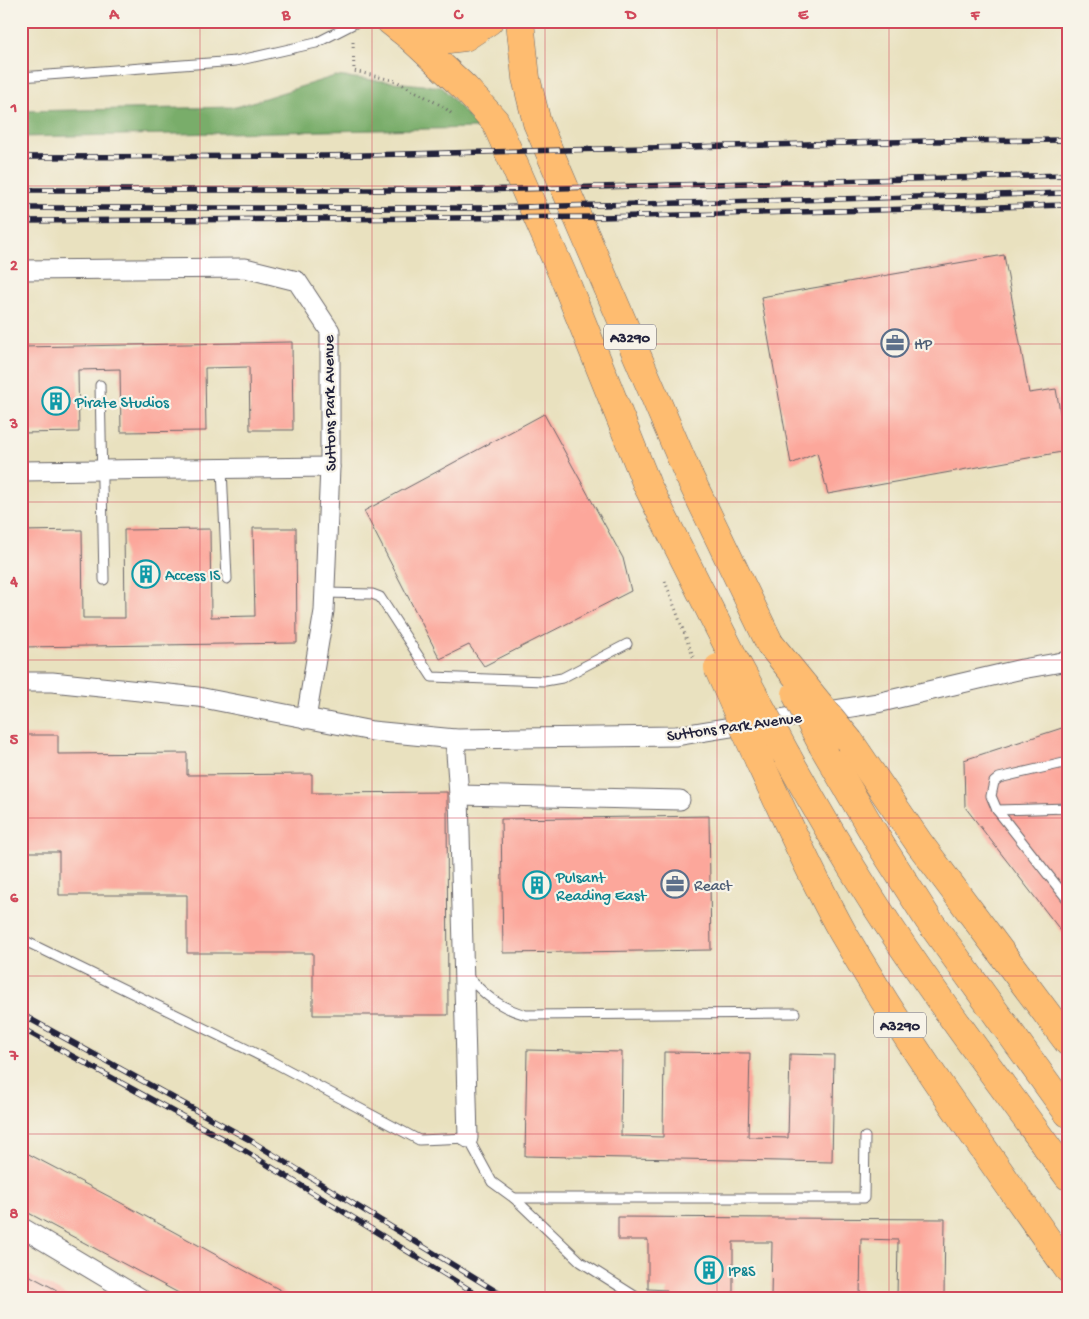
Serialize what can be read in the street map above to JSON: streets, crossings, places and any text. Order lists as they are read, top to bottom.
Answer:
{
  "streets": {
    "main road": ["A3290"],
    "street": ["Suttons Park Avenue"]
  },
  "places": {
    "office": ["HP", "React"],
    "building": [
      "Pirate Studios",
      "Access IS",
      "Pulsant Reading East",
      "IP&S"
    ]
  },
  "grid": {
    "columns": [
      "A",
      "B",
      "C",
      "D",
      "E",
      "F"
    ],
    "rows": [
      "1",
      "2",
      "3",
      "4",
      "5",
      "6",
      "7",
      "8"
    ]
  }
}
